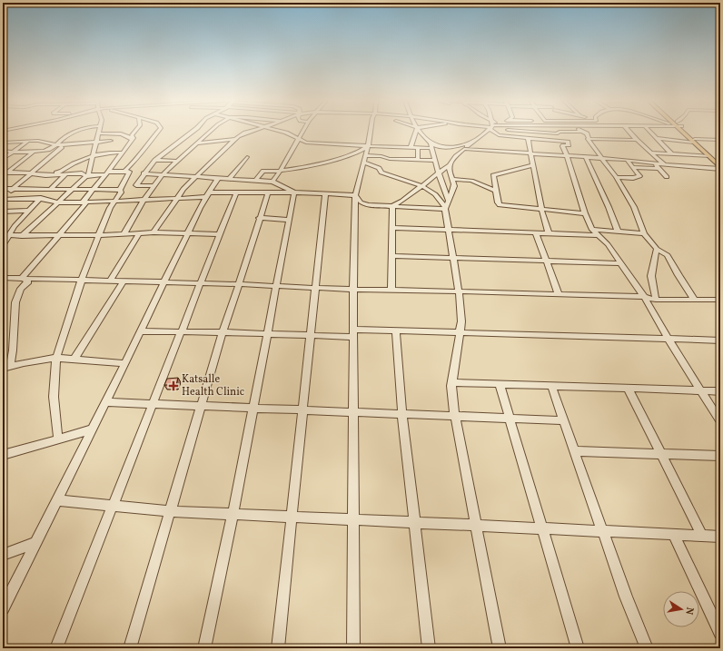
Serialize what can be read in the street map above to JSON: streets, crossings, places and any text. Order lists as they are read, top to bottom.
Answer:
{
  "places": {
    "health": ["Katsalle Health Clinic"]
  },
  "north": "right"
}
